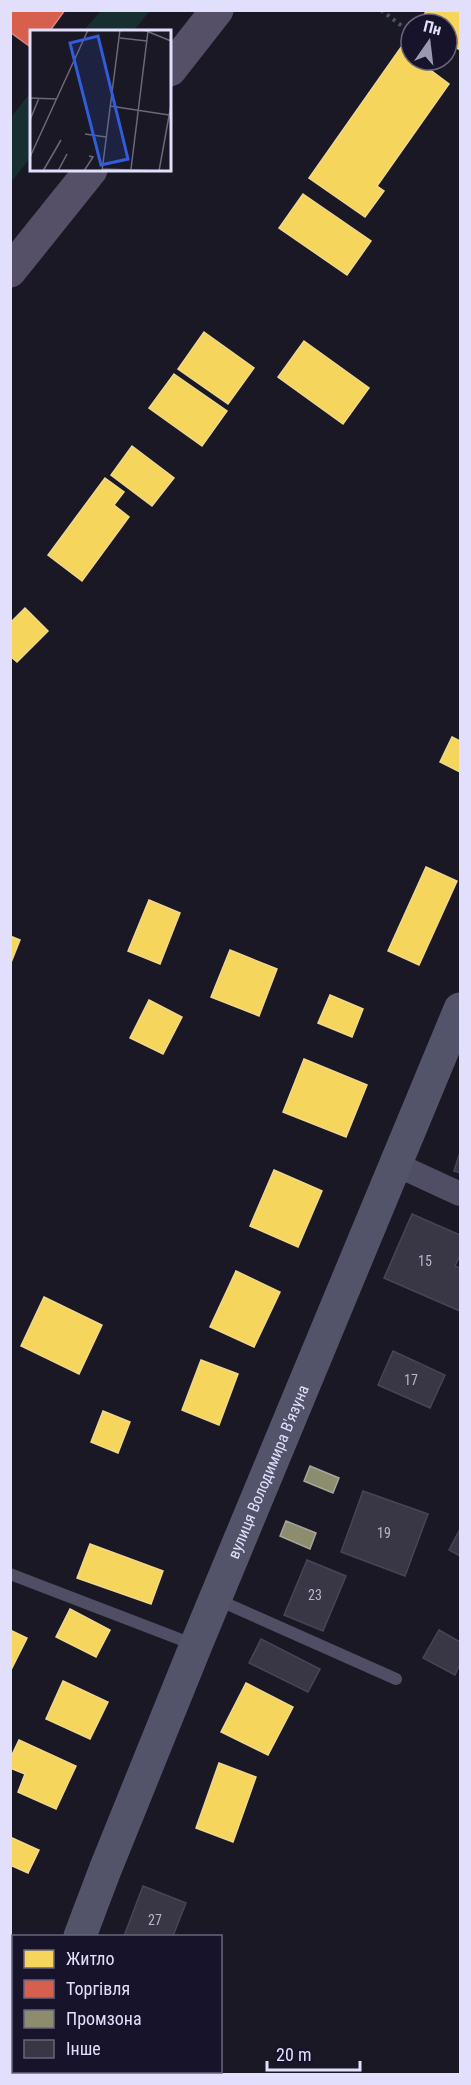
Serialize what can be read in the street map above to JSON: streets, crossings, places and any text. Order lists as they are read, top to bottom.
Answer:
{
  "streets": {
    "main road": ["вулиця Володимира В'язуна"]
  },
  "house_numbers": [
    "15",
    "17",
    "19",
    "23",
    "27"
  ],
  "legend": [
    "Житло",
    "Торгівля",
    "Промзона",
    "Інше"
  ],
  "scale_bar": "20 m",
  "north": "top"
}
